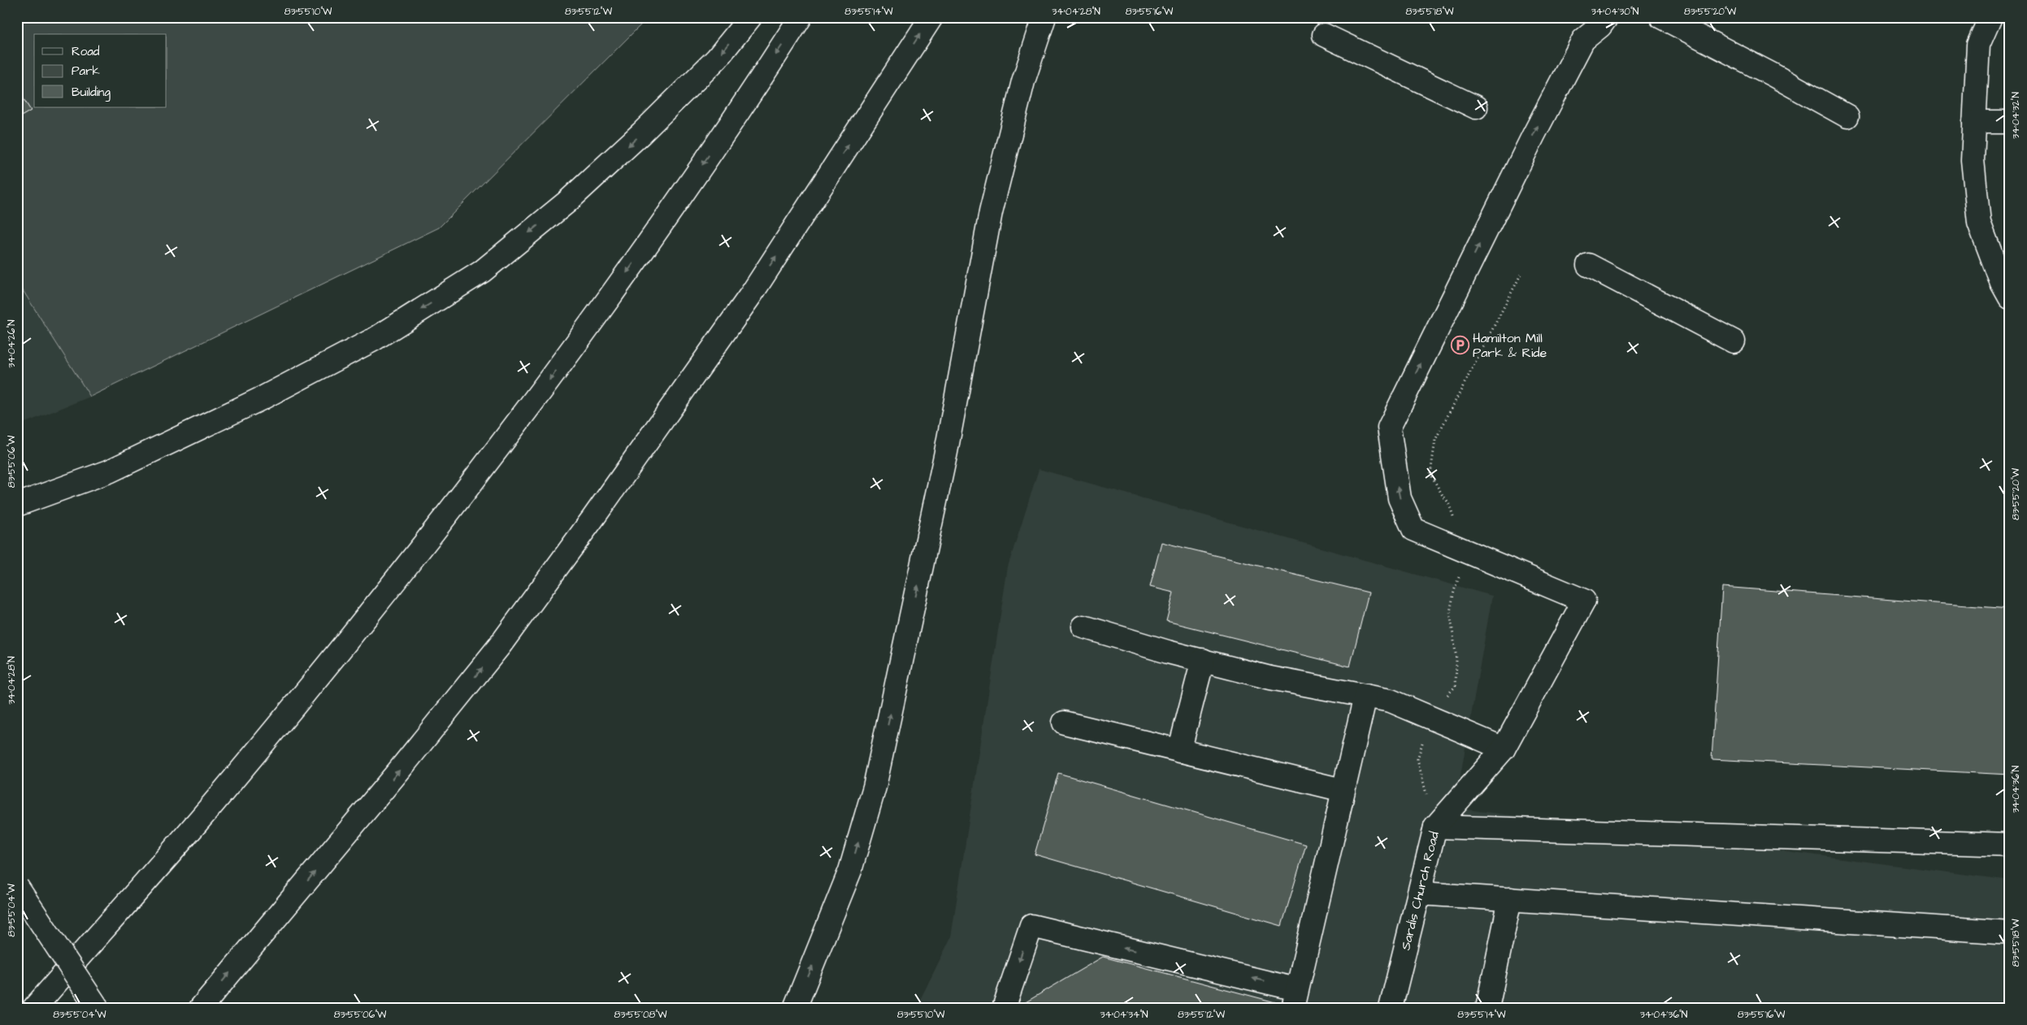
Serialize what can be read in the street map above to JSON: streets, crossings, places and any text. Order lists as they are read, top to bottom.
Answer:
{
  "streets": {
    "main road": ["Sardis Church Road"]
  },
  "places": {
    "parking": ["Hamilton Mill Park & Ride"]
  },
  "legend": ["Road", "Park", "Building"],
  "coordinates": [
    "83°55'10\"W",
    "83°55'12\"W",
    "83°55'14\"W",
    "34°04'28\"N",
    "83°55'16\"W",
    "83°55'18\"W",
    "34°04'30\"N",
    "83°55'20\"W",
    "34°04'32\"N",
    "34°04'26\"N",
    "83°55'06\"W",
    "34°04'36\"N",
    "83°55'04\"W",
    "83°55'08\"W",
    "34°04'34\"N"
  ]
}
